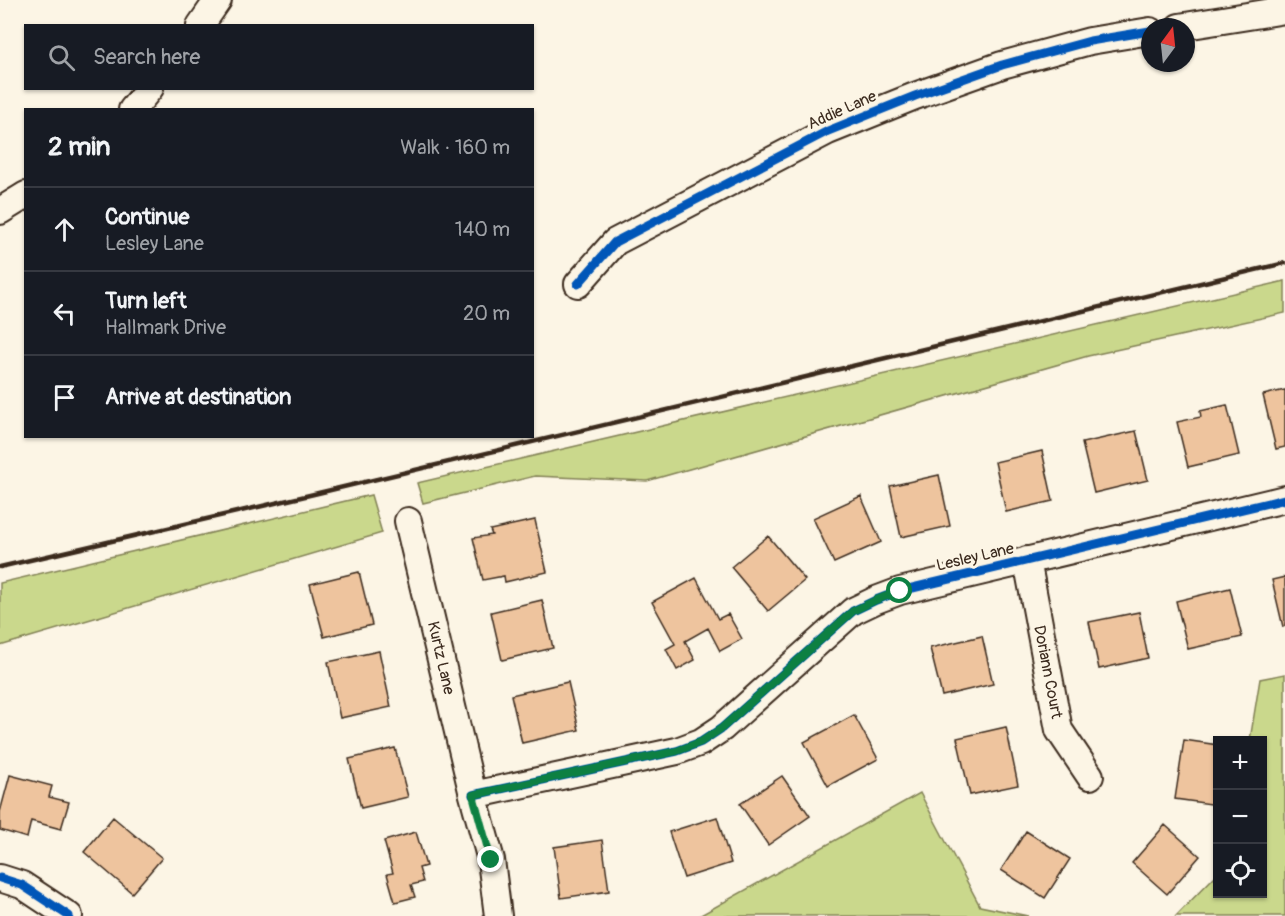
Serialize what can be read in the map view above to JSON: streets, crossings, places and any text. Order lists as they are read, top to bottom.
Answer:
{
  "streets": {
    "street": [
      "Addie Lane",
      "Lesley Lane",
      "Kurtz Lane",
      "Doriann Court"
    ]
  },
  "crossings": [
    ["Lesley Lane", "Kurtz Lane"],
    ["Lesley Lane", "Doriann Court"]
  ],
  "north": "top",
  "page": {
    "search": "Search here",
    "heading": ["2 min", "Walk · 160 m"],
    "list": [
      ["Continue", "Lesley Lane", "140 m"],
      ["Turn left", "Hallmark Drive", "20 m"],
      "Arrive at destination"
    ],
    "map_buttons": ["+", "−"]
  }
}
